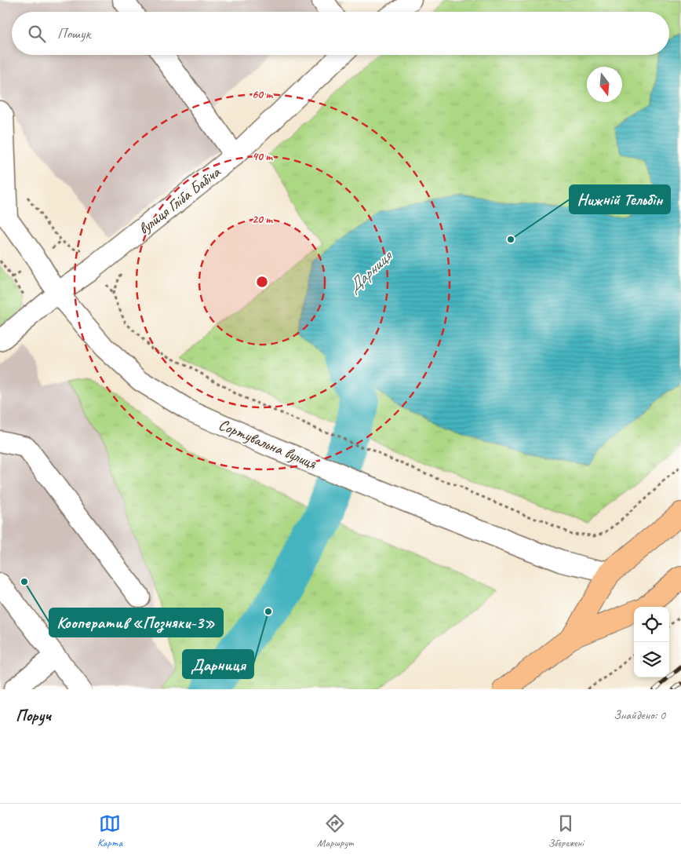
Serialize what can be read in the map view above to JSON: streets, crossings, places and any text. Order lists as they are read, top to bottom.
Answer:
{
  "streets": {
    "street": ["вулиця Гліба Бабіча", "Сортувальна вулиця"]
  },
  "crossings": [
    ["вулиця Гліба Бабіча", "Сортувальна вулиця"]
  ],
  "water": ["Дарниця"],
  "places": ["Нижній Тельбін", "Кооператив «Позняки-3»", "Дарниця"],
  "north": "bottom",
  "page": {
    "search": "Пошук",
    "heading": ["Поруч", "Знайдено: 0"],
    "nav": ["Карта", "Маршрут", "Збережені"]
  },
  "rings": ["60 m", "40 m", "20 m"]
}
